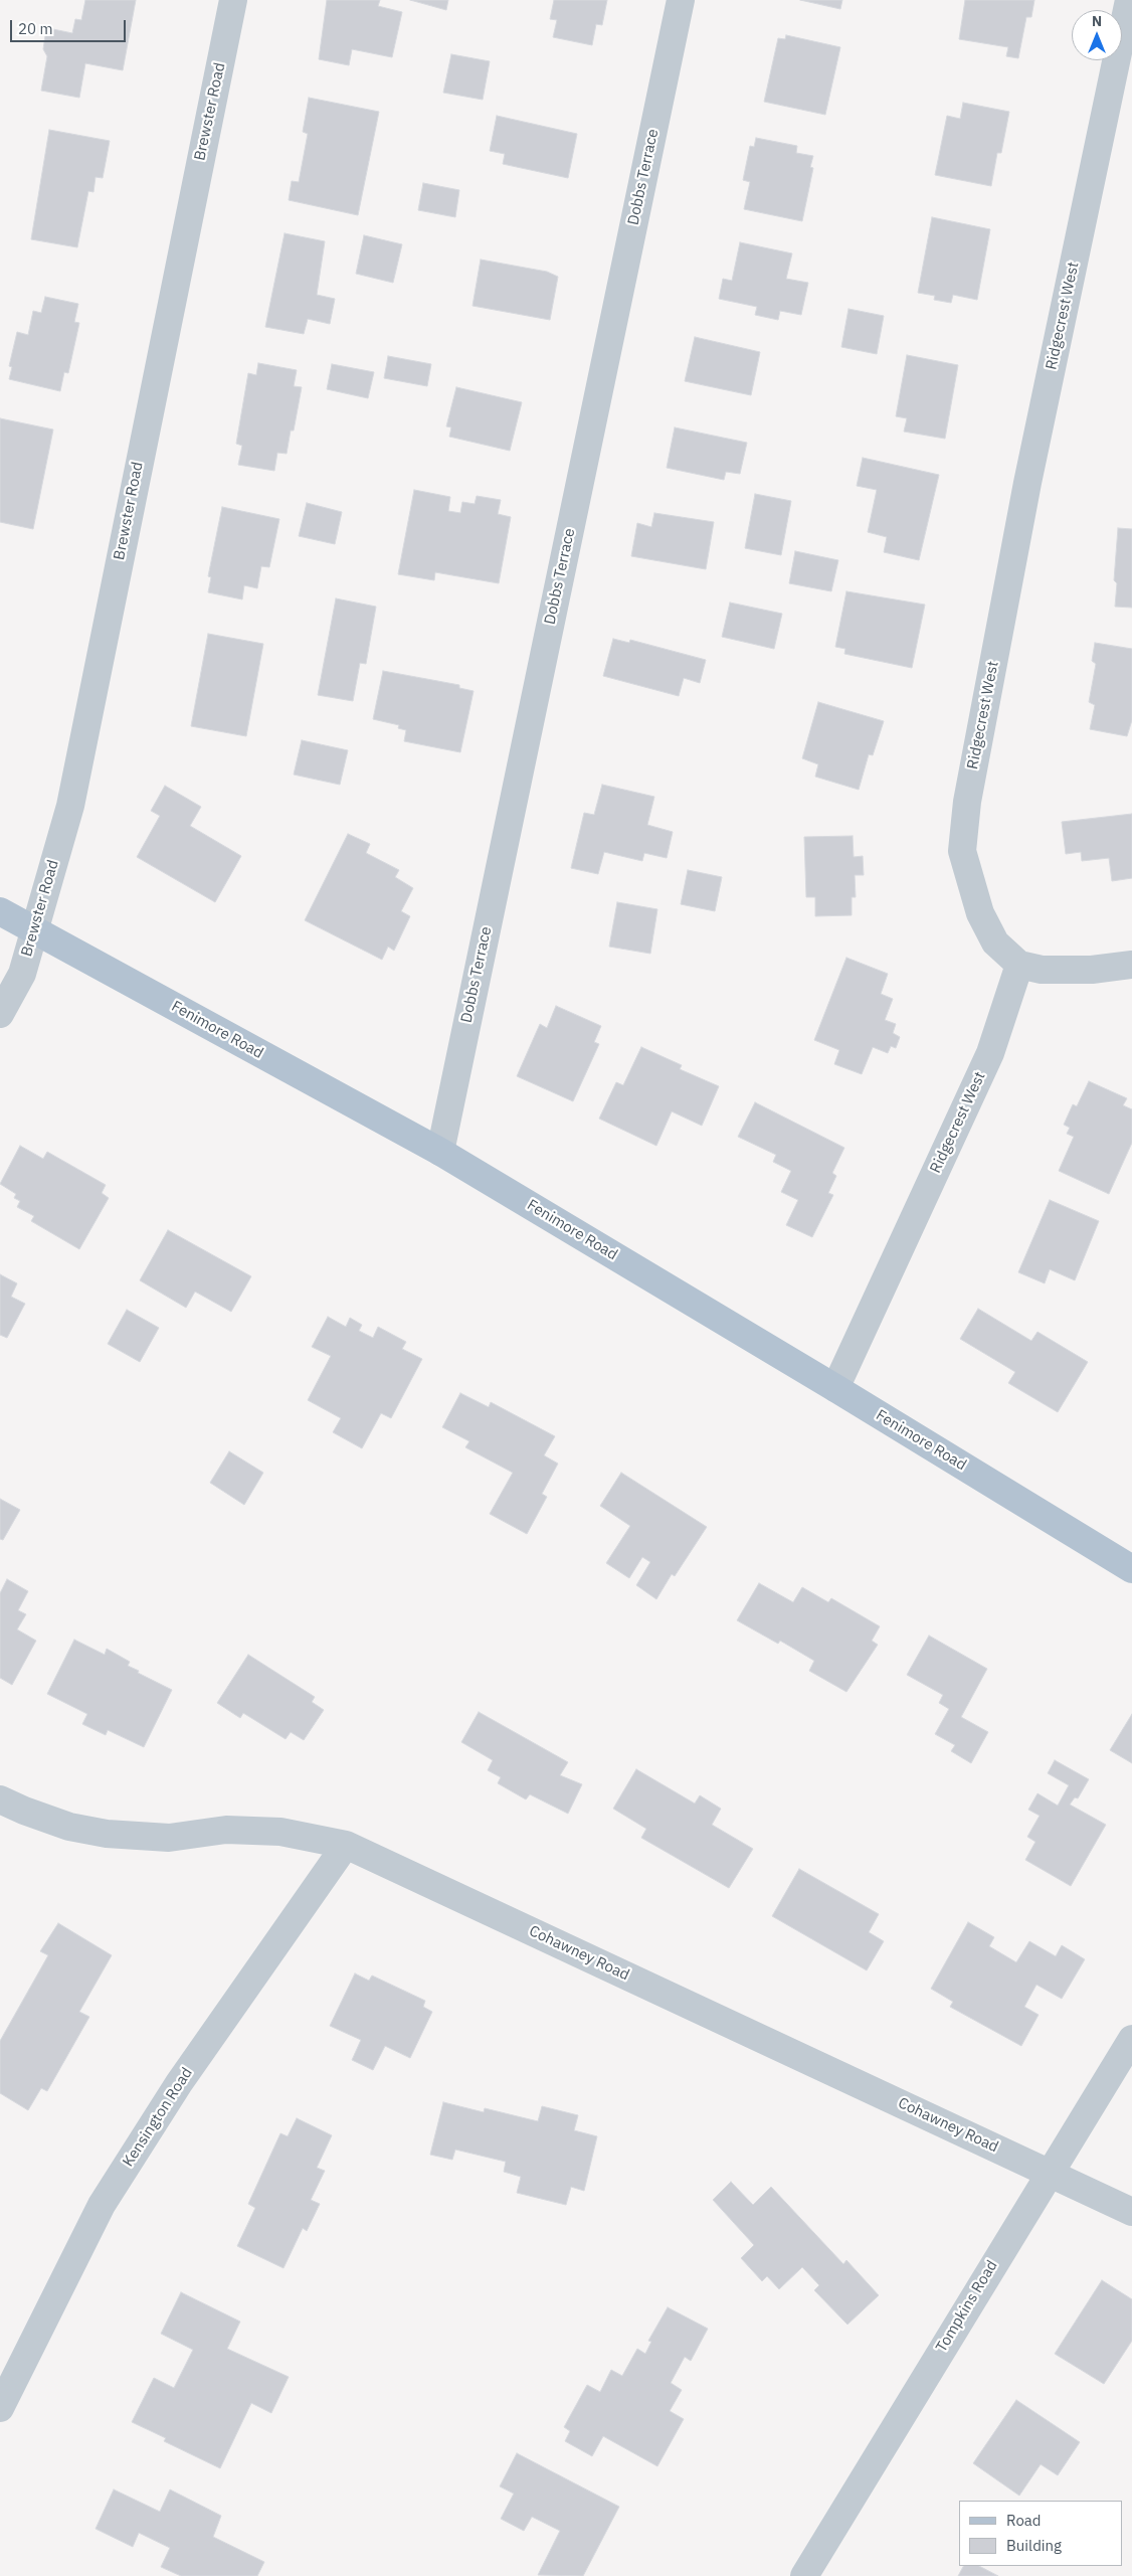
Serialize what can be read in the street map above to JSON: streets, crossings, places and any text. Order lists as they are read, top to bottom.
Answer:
{
  "streets": {
    "main road": ["Fenimore Road"],
    "street": [
      "Brewster Road",
      "Dobbs Terrace",
      "Ridgecrest West",
      "Cohawney Road",
      "Kensington Road",
      "Tompkins Road"
    ]
  },
  "crossings": [
    ["Brewster Road", "Fenimore Road"],
    ["Dobbs Terrace", "Fenimore Road"],
    ["Ridgecrest West", "Fenimore Road"],
    ["Cohawney Road", "Kensington Road"],
    ["Cohawney Road", "Tompkins Road"]
  ],
  "legend": ["Road", "Building"],
  "scale_bar": "20 m",
  "north": "top"
}
